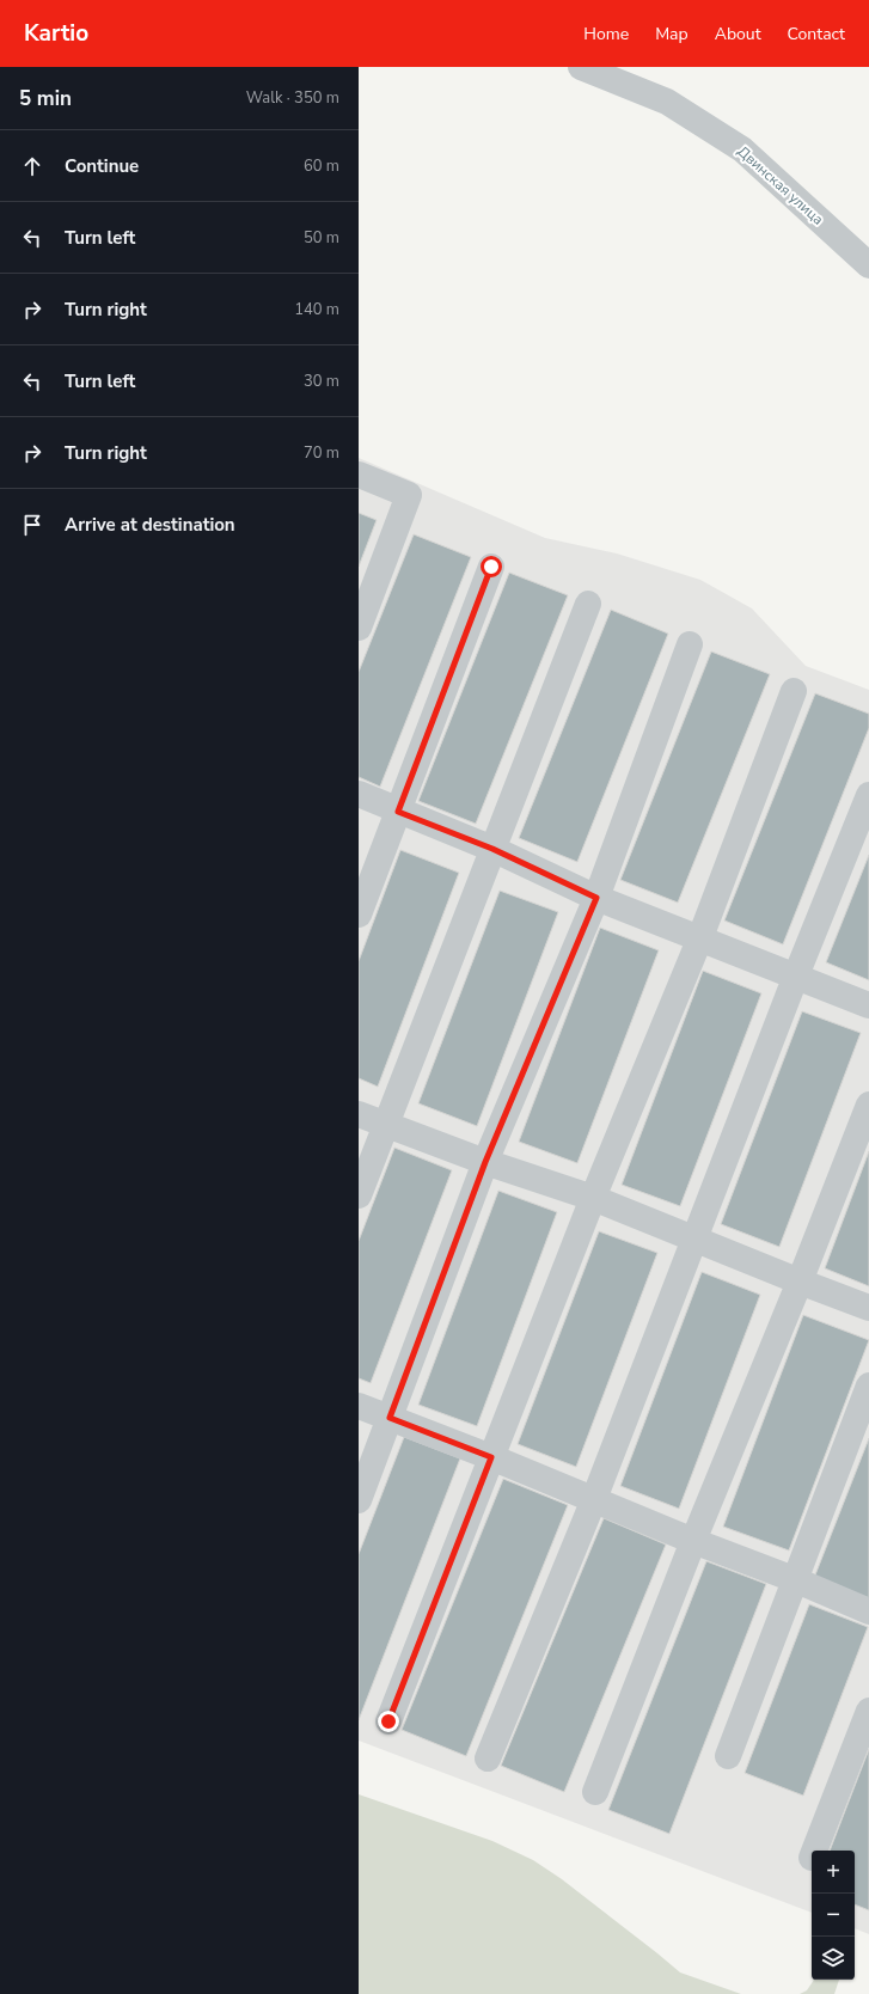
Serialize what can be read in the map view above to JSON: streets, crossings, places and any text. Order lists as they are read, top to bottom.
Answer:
{
  "streets": {
    "street": ["Двинская улица"]
  },
  "page": {
    "header": "Kartio",
    "nav": [
      "Home",
      "Map",
      "About",
      "Contact"
    ],
    "heading": ["5 min", "Walk · 350 m"],
    "list": [
      ["Continue", "60 m"],
      ["Turn left", "50 m"],
      ["Turn right", "140 m"],
      ["Turn left", "30 m"],
      ["Turn right", "70 m"],
      "Arrive at destination"
    ],
    "map_buttons": ["+", "−"]
  }
}
